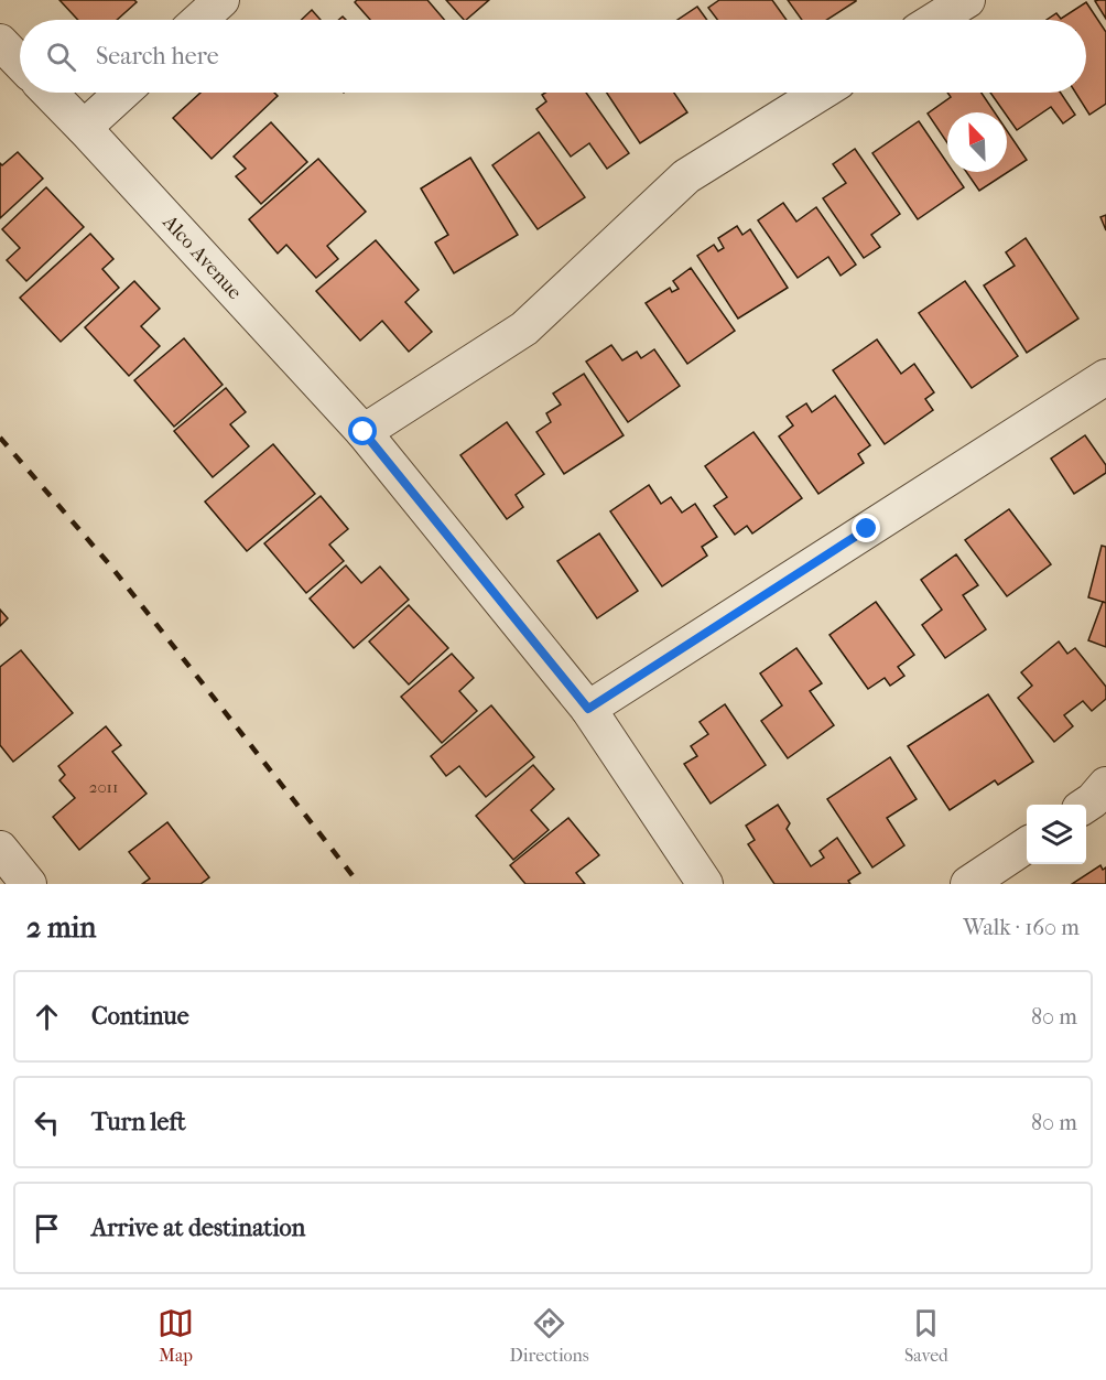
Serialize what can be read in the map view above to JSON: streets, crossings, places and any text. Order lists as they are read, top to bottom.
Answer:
{
  "streets": {
    "street": ["Alco Avenue"]
  },
  "house_numbers": ["2011"],
  "north": "top left",
  "page": {
    "search": "Search here",
    "heading": ["2 min", "Walk · 160 m"],
    "list": [
      ["Continue", "80 m"],
      ["Turn left", "80 m"],
      "Arrive at destination"
    ],
    "nav": ["Map", "Directions", "Saved"]
  }
}
